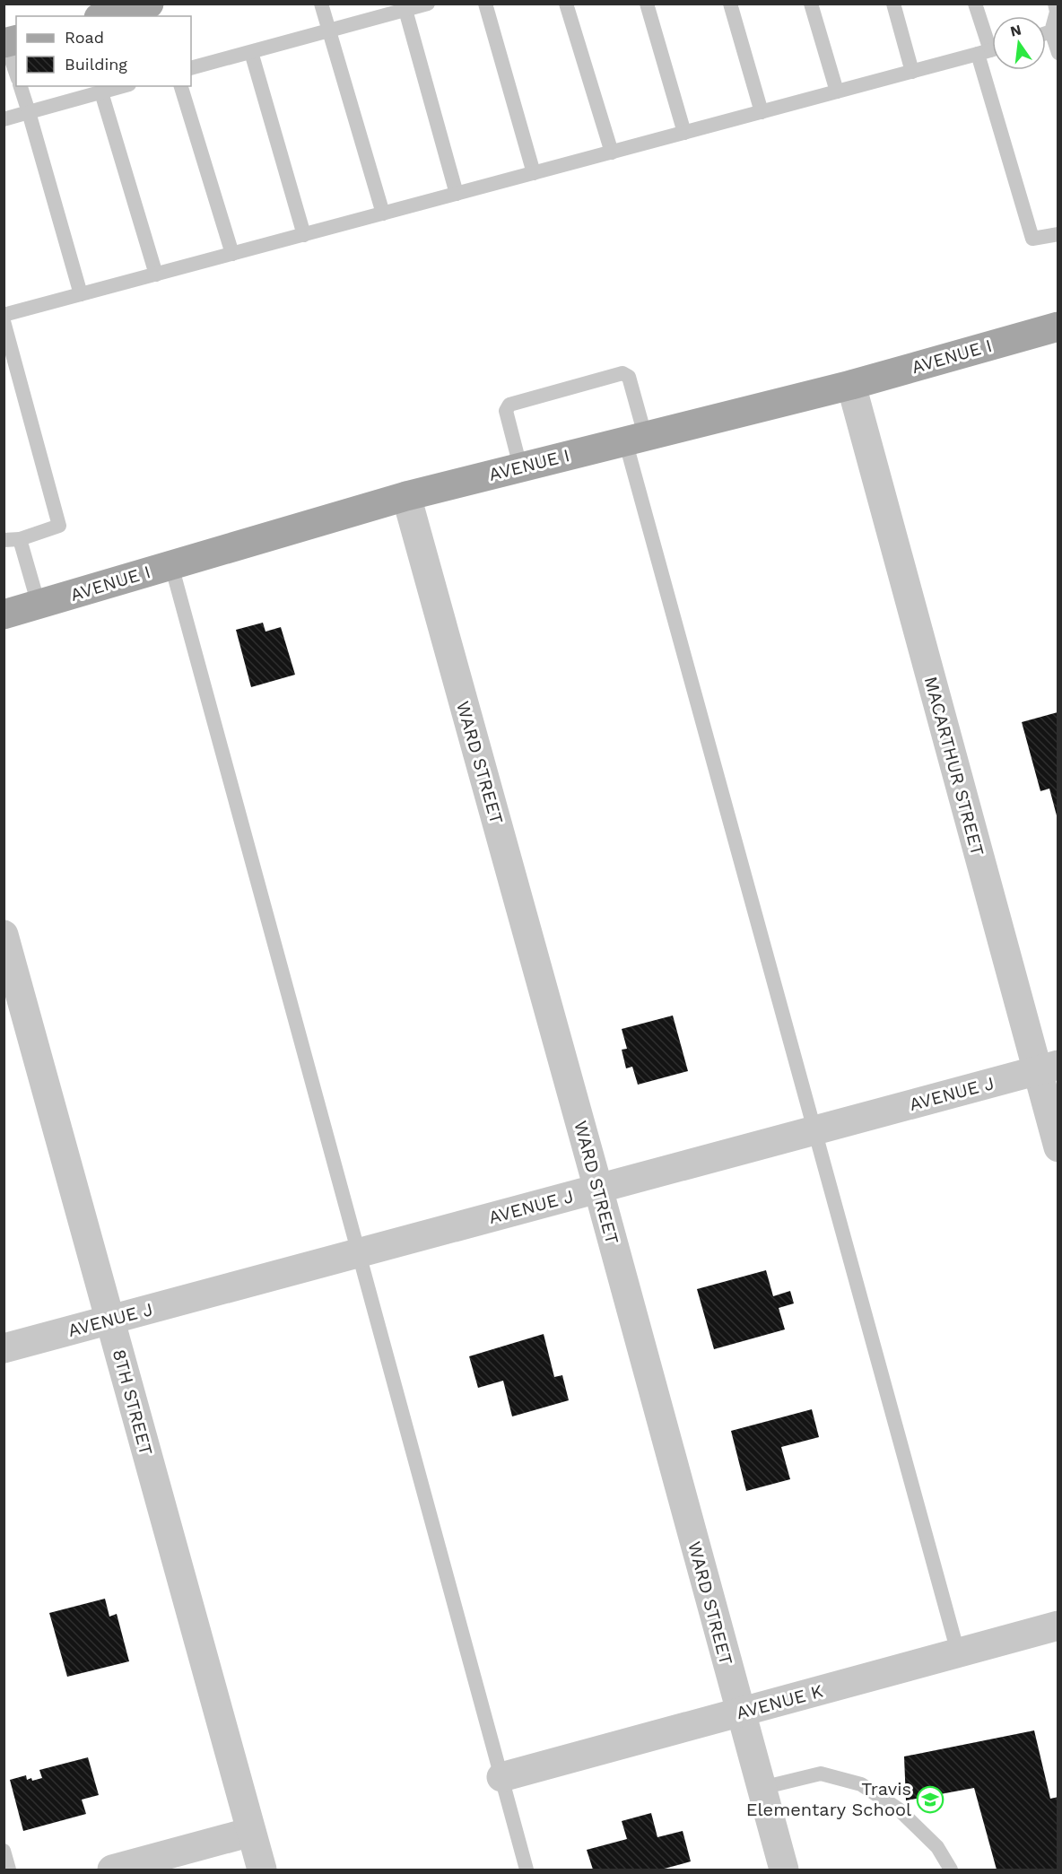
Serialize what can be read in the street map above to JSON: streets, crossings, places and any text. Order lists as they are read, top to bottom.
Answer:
{
  "streets": {
    "main road": ["AVENUE I"],
    "street": [
      "WARD STREET",
      "MACARTHUR STREET",
      "AVENUE J",
      "8TH STREET",
      "AVENUE K"
    ]
  },
  "crossings": [
    ["AVENUE I", "WARD STREET"],
    ["AVENUE I", "MACARTHUR STREET"],
    ["WARD STREET", "AVENUE J"],
    ["WARD STREET", "AVENUE K"],
    ["MACARTHUR STREET", "AVENUE J"],
    ["AVENUE J", "8TH STREET"]
  ],
  "places": {
    "school or university": ["Travis Elementary School"]
  },
  "legend": ["Road", "Building"],
  "north": "top"
}
